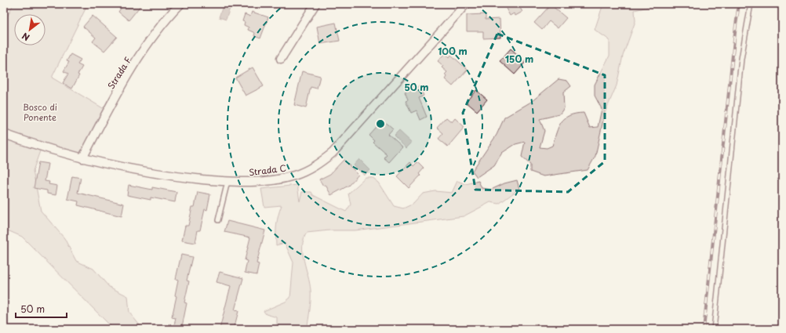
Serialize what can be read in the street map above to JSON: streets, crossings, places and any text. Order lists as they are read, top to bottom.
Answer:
{
  "streets": {
    "street": ["Strada F", "Strada C"]
  },
  "crossings": [
    ["Strada F", "Strada C"]
  ],
  "parks": ["Bosco di Ponente"],
  "scale_bar": "50 m",
  "north": "bottom left",
  "rings": ["100 m", "150 m", "50 m"]
}
